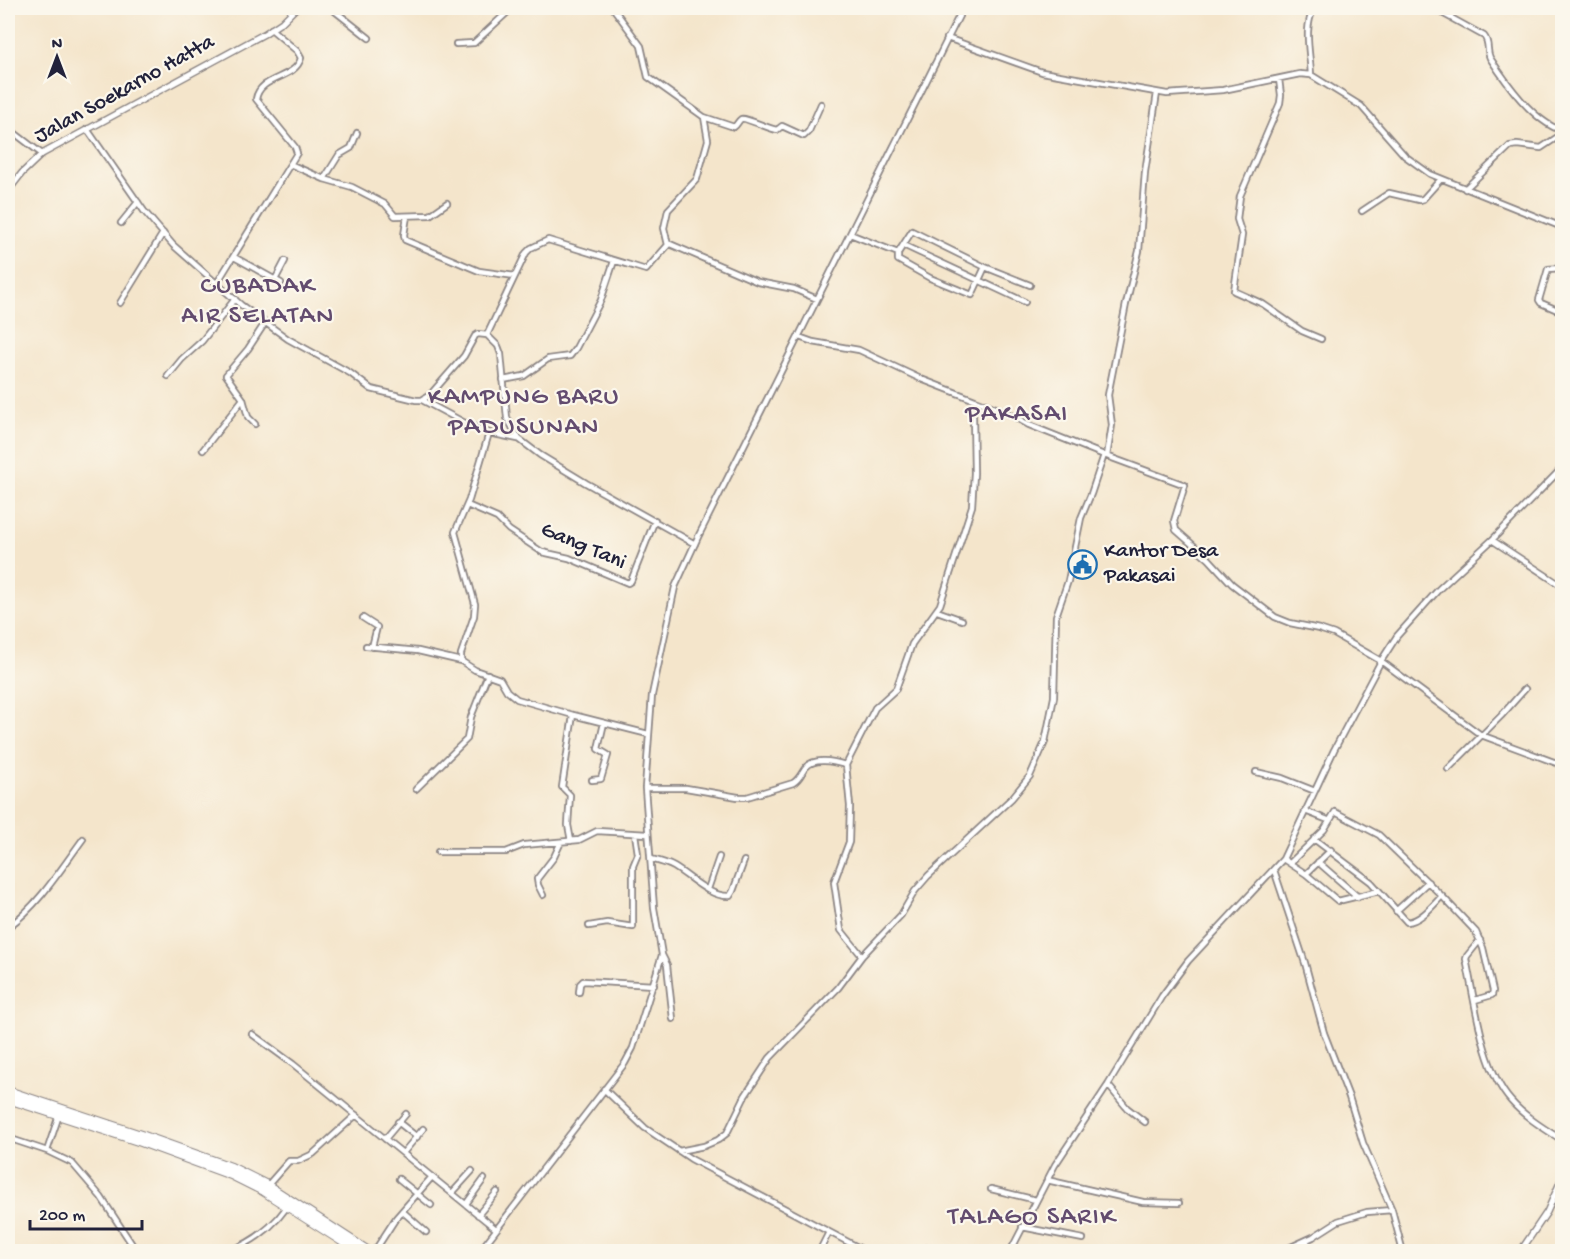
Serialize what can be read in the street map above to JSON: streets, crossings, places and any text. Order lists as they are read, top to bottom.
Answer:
{
  "streets": {
    "street": ["Jalan Soekarno Hatta", "Gang Tani"]
  },
  "districts": [
    "CUBADAK AIR SELATAN",
    "KAMPUNG BARU PADUSUNAN",
    "PAKASAI",
    "TALAGO SARIK"
  ],
  "places": {
    "public building": ["Kantor Desa Pakasai"]
  },
  "scale_bar": "200 m",
  "north": "top"
}
